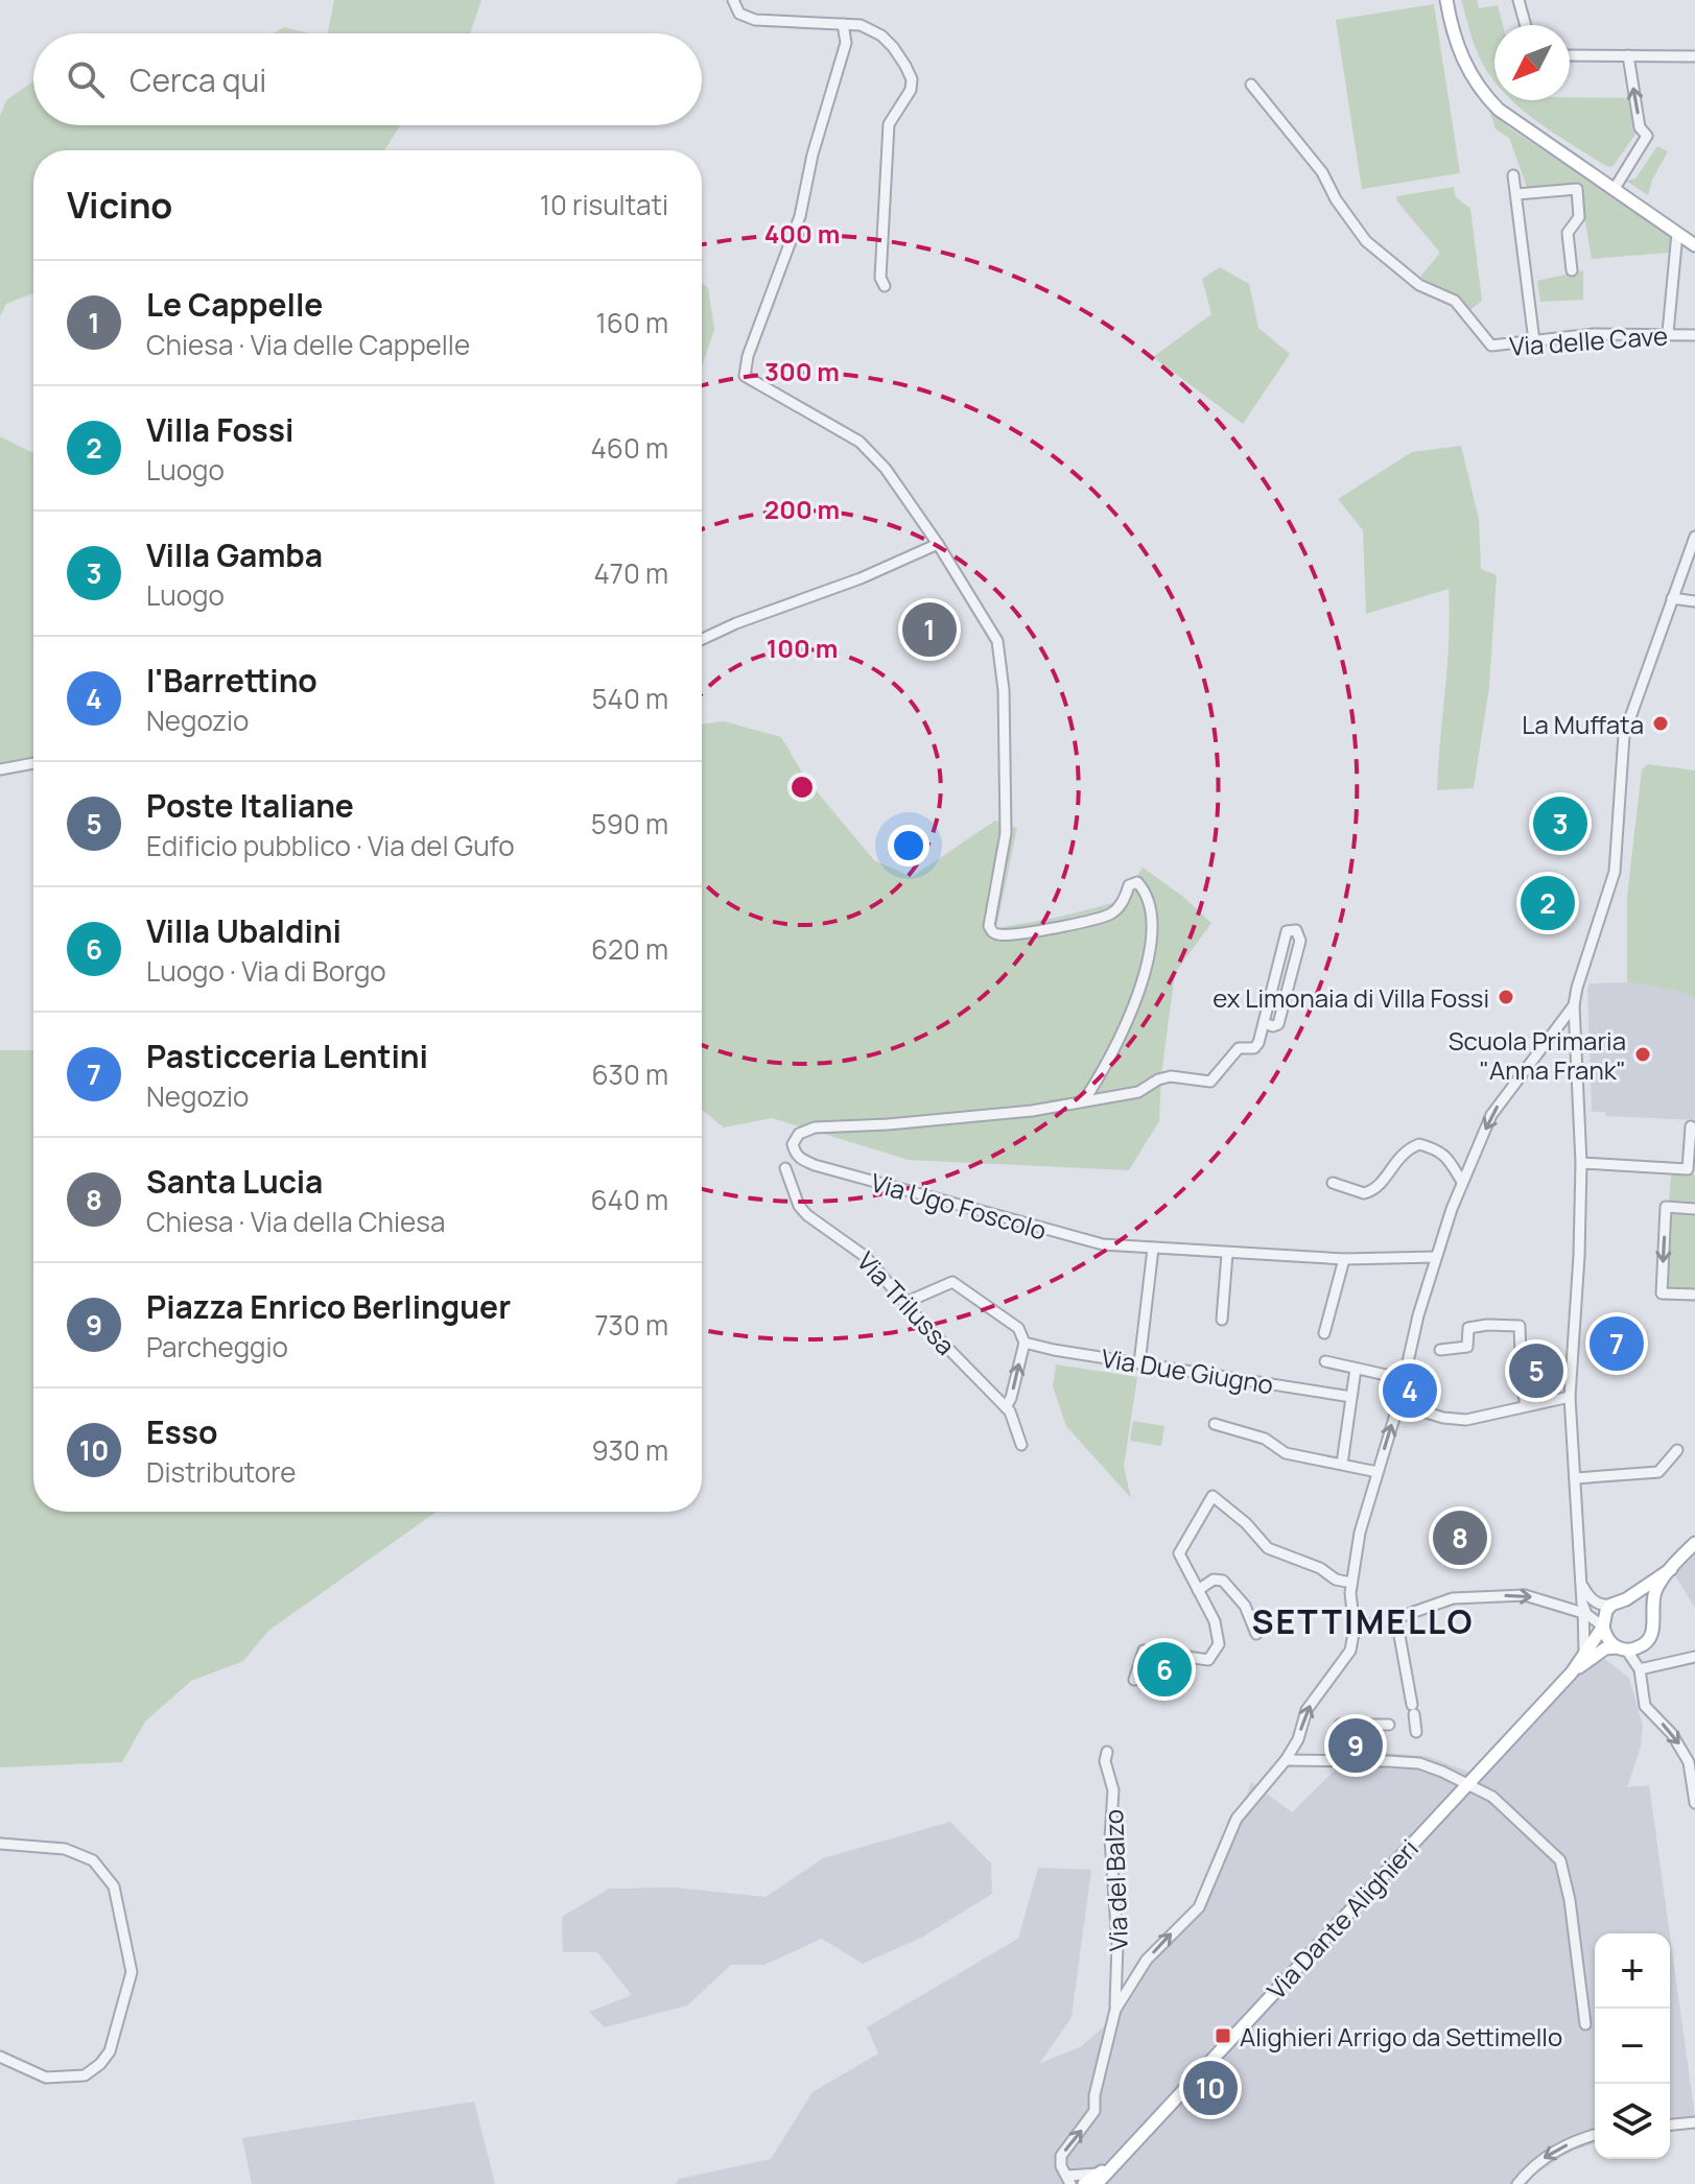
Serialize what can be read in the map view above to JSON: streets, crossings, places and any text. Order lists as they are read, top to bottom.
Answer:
{
  "streets": {
    "main road": ["Via Dante Alighieri"],
    "street": [
      "Via delle Cave",
      "Via Ugo Foscolo",
      "Via Trilussa",
      "Via Due Giugno",
      "Via del Balzo"
    ]
  },
  "districts": ["SETTIMELLO"],
  "places": {
    "other": ["La Muffata", "ex Limonaia di Villa Fossi", "Scuola Primaria \"Anna Frank\""],
    "transit": ["Alighieri Arrigo da Settimello"]
  },
  "north": "bottom left",
  "page": {
    "search": "Cerca qui",
    "heading": ["Vicino", "10 risultati"],
    "list": [
      {
        "mark": "1",
        "name": "Le Cappelle",
        "note": "Chiesa · Via delle Cappelle",
        "value": "160 m"
      },
      {
        "mark": "2",
        "name": "Villa Fossi",
        "note": "Luogo",
        "value": "460 m"
      },
      {
        "mark": "3",
        "name": "Villa Gamba",
        "note": "Luogo",
        "value": "470 m"
      },
      {
        "mark": "4",
        "name": "I'Barrettino",
        "note": "Negozio",
        "value": "540 m"
      },
      {
        "mark": "5",
        "name": "Poste Italiane",
        "note": "Edificio pubblico · Via del Gufo",
        "value": "590 m"
      },
      {
        "mark": "6",
        "name": "Villa Ubaldini",
        "note": "Luogo · Via di Borgo",
        "value": "620 m"
      },
      {
        "mark": "7",
        "name": "Pasticceria Lentini",
        "note": "Negozio",
        "value": "630 m"
      },
      {
        "mark": "8",
        "name": "Santa Lucia",
        "note": "Chiesa · Via della Chiesa",
        "value": "640 m"
      },
      {
        "mark": "9",
        "name": "Piazza Enrico Berlinguer",
        "note": "Parcheggio",
        "value": "730 m"
      },
      {
        "mark": "10",
        "name": "Esso",
        "note": "Distributore",
        "value": "930 m"
      }
    ],
    "pins": [
      "1",
      "3",
      "2",
      "7",
      "5",
      "4",
      "8",
      "6",
      "9",
      "10"
    ],
    "map_buttons": ["+", "−"]
  },
  "rings": [
    "400 m",
    "300 m",
    "200 m",
    "100 m"
  ]
}
